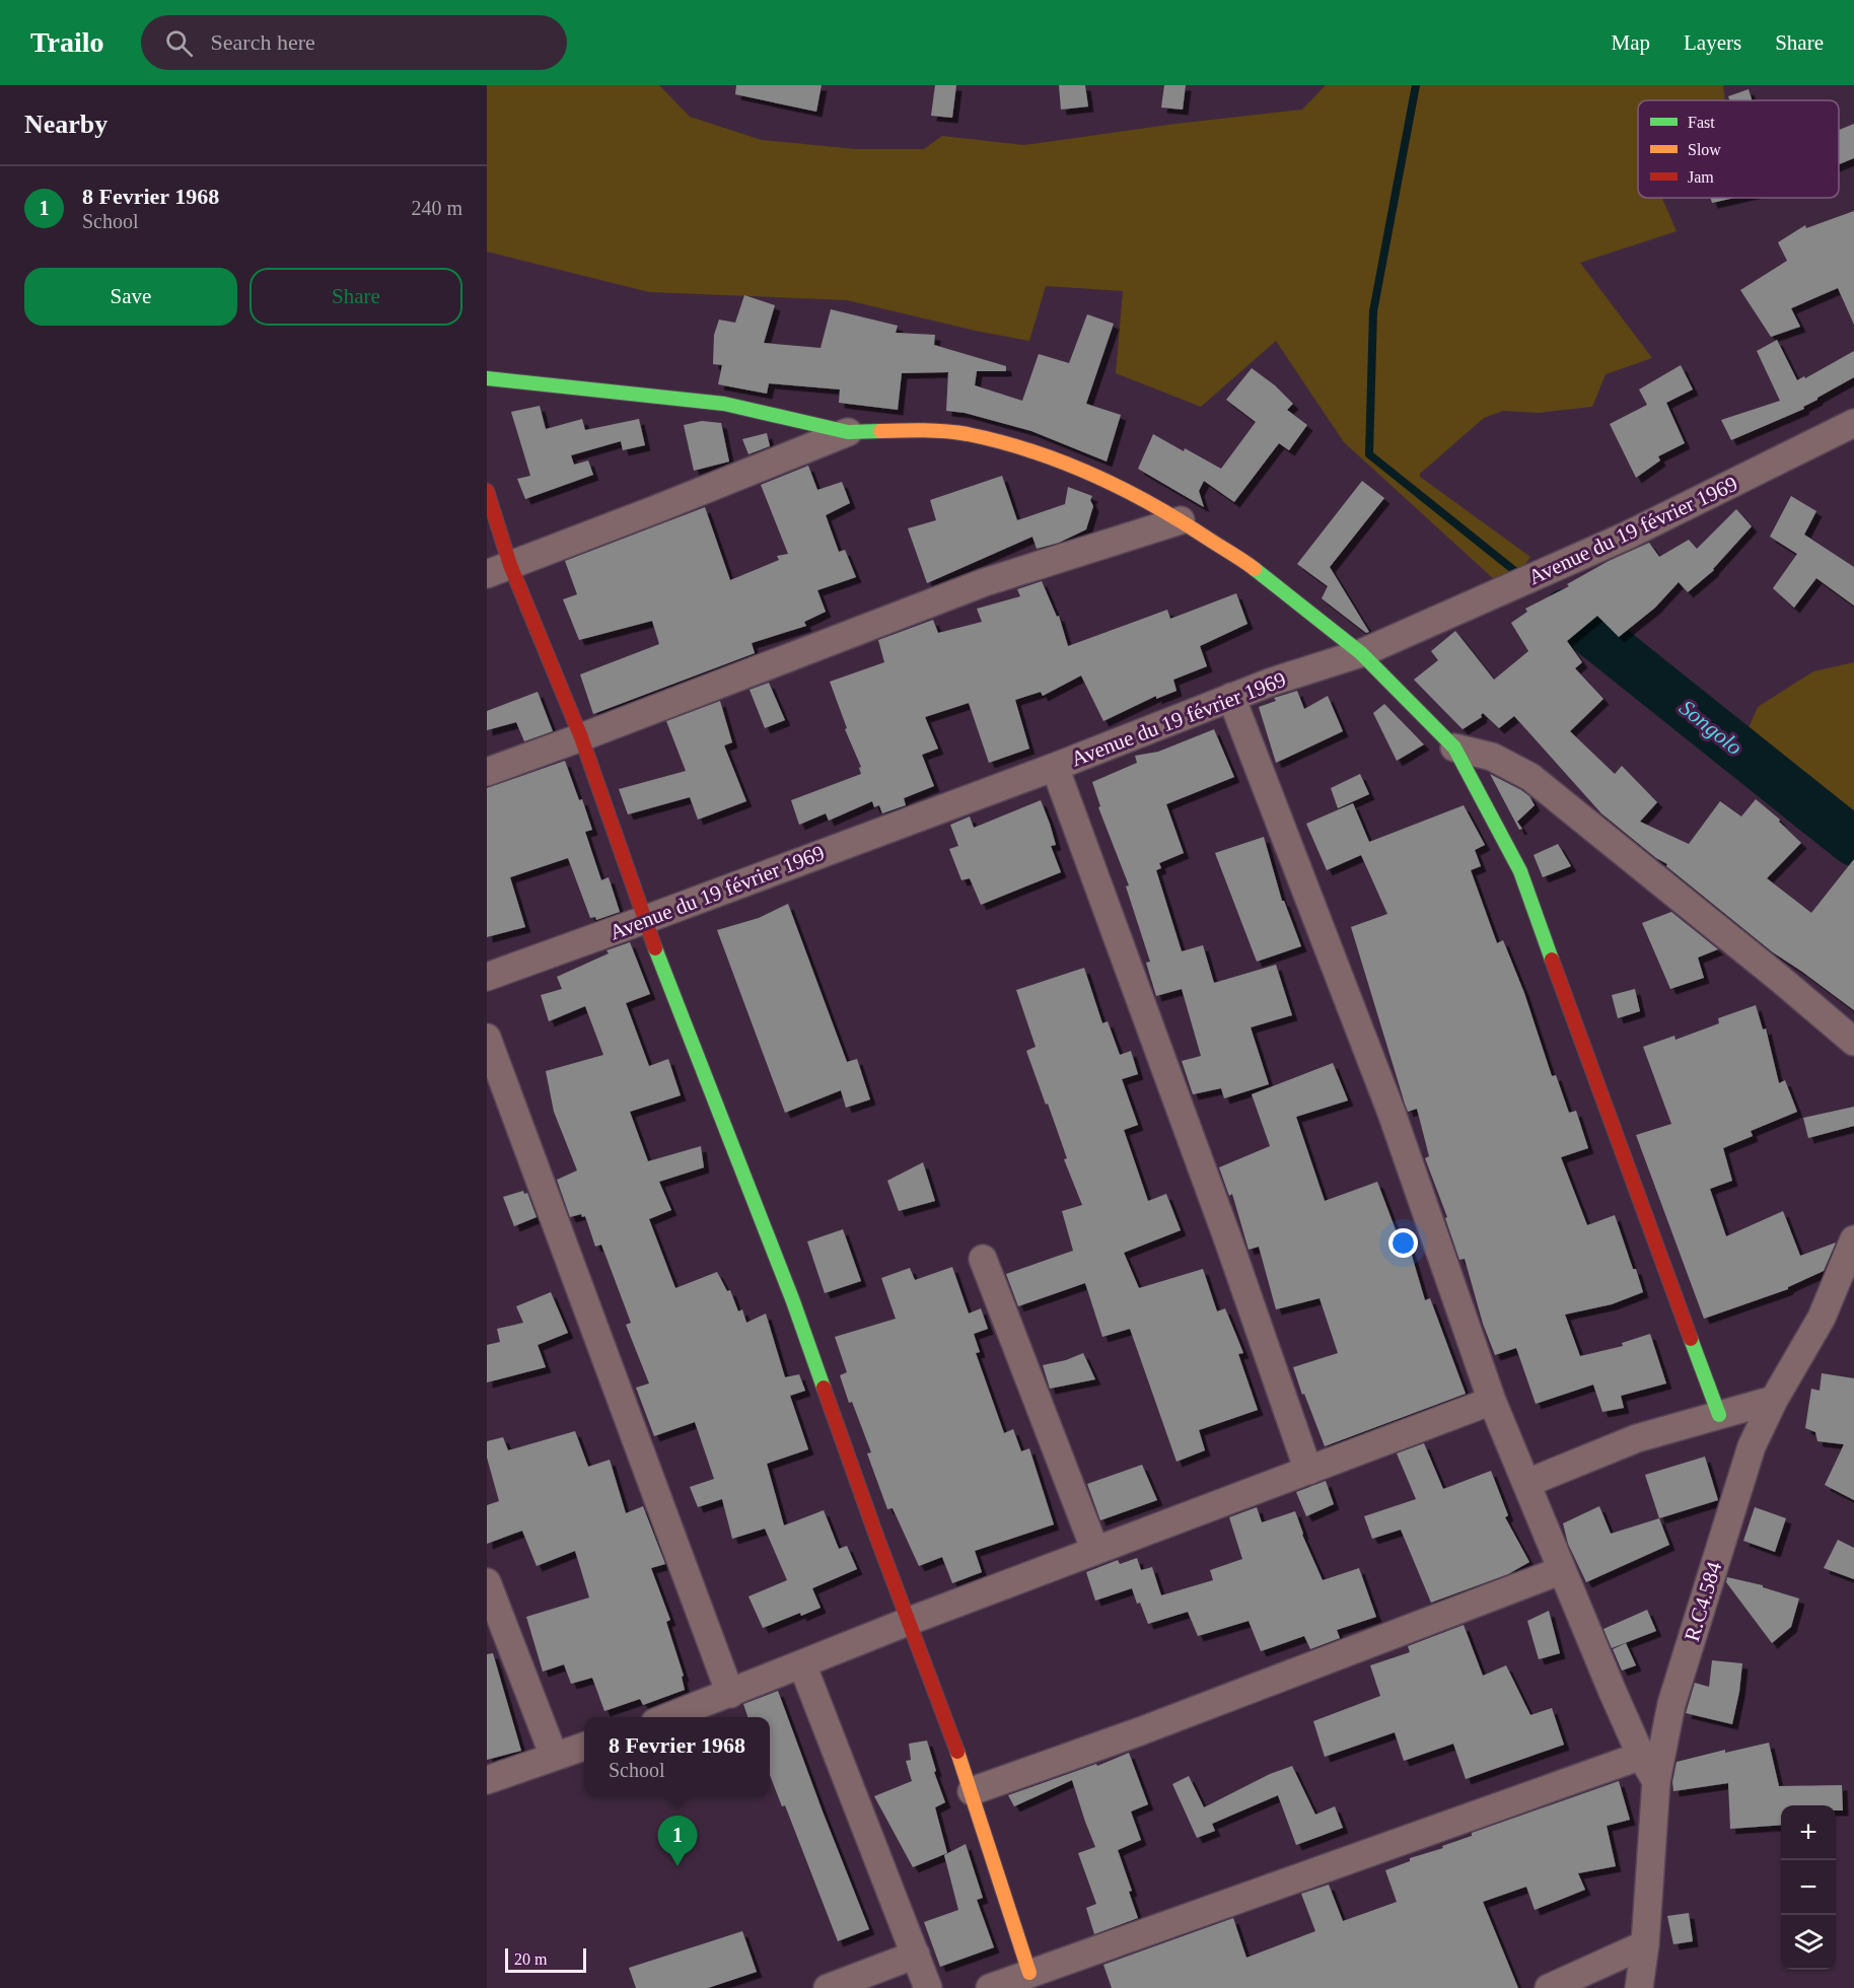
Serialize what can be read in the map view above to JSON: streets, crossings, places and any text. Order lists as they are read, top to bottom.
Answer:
{
  "streets": {
    "street": ["Avenue du 19 février 1969", "R.C4.584"]
  },
  "water": ["Songolo"],
  "legend": ["Fast", "Slow", "Jam"],
  "scale_bar": "20 m",
  "page": {
    "header": "Trailo",
    "search": "Search here",
    "nav": ["Map", "Layers", "Share"],
    "heading": "Nearby",
    "list": [
      {
        "mark": "1",
        "name": "8 Fevrier 1968",
        "note": "School",
        "value": "240 m"
      }
    ],
    "buttons": ["Save", "Share"],
    "popup": ["8 Fevrier 1968", "School"],
    "map_buttons": ["+", "−"],
    "pins": "1",
    "scale": "20 m"
  }
}
